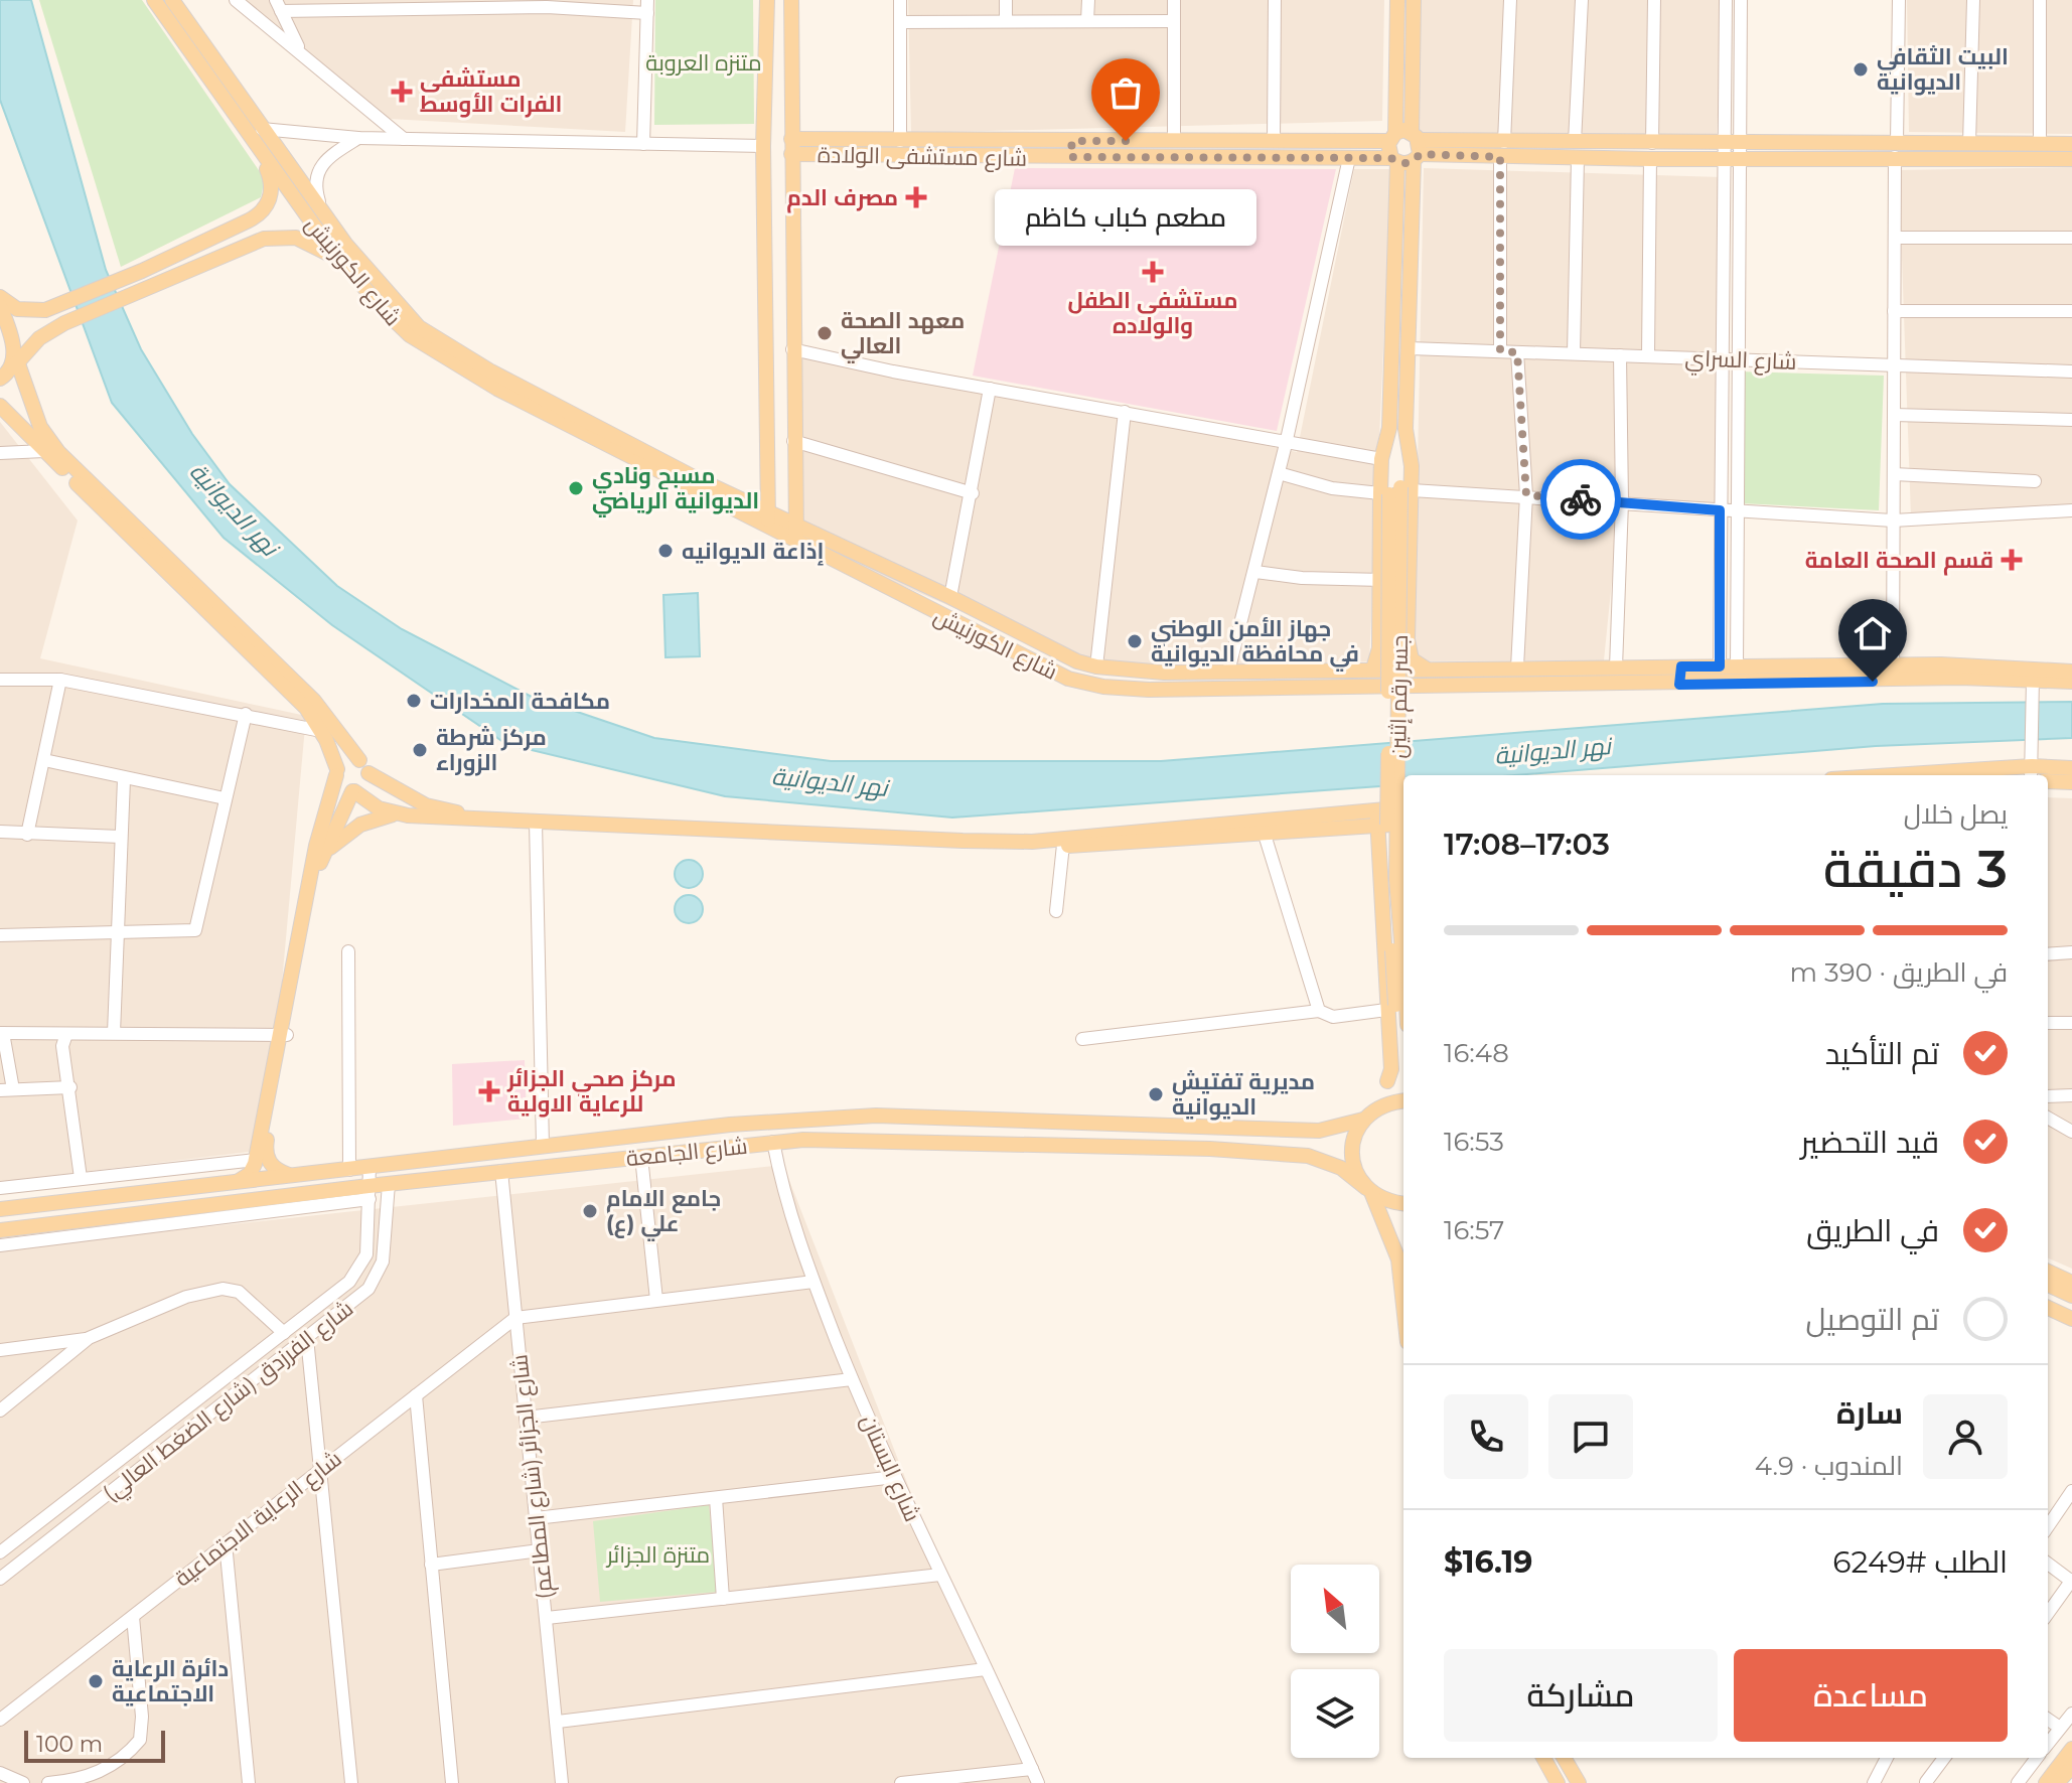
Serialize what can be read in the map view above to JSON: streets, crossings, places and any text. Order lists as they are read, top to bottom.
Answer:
{
  "streets": {
    "main road": [
      "شارع مستشفى الولادة",
      "شارع الكورنيش",
      "جسر رقم إثنين",
      "شارع الجامعة"
    ],
    "street": [
      "شارع السراي",
      "شارع الفرزدق (شارع الضغط العالي)",
      "شارع البستان",
      "شارع الجزائر (شارع المطاعم)",
      "شارع الرعاية الاجتماعية"
    ]
  },
  "crossings": [
    ["شارع الجامعة", "شارع الفرزدق (شارع الضغط العالي)"],
    ["شارع الجامعة", "شارع البستان"],
    ["شارع الجامعة", "شارع الجزائر (شارع المطاعم)"],
    ["شارع الجزائر (شارع المطاعم)", "شارع الرعاية الاجتماعية"]
  ],
  "water": ["نهر الديوانية"],
  "parks": ["متنزه العروبة", "متنزة الجزائر"],
  "places": {
    "other": [
      "البيت الثقافي الديوانية",
      "مطعم كباب كاظم",
      "معهد الصحة العالي",
      "مسبح ونادي الديوانية الرياضي",
      "إذاعة الديوانيه",
      "جهاز الأمن الوطني في محافظة الديوانية",
      "مكافحة المخدارات",
      "مركز شرطة الزوراء",
      "مديرية تفتيش الديوانية",
      "جامع الامام علي (ع)",
      "دائرة الرعاية الاجتماعية"
    ],
    "health": [
      "مستشفى الفرات الأوسط",
      "مصرف الدم",
      "مستشفى الطفل والولاده",
      "قسم الصحة العامة",
      "مركز صحي الجزائر للرعاية الاولية"
    ]
  },
  "scale_bar": "100 m",
  "north": "top left",
  "page": {
    "bubble": "مطعم كباب كاظم",
    "heading": ["3 دقيقة", "يصل خلال", "17:03–17:08"],
    "panel": [
      "سارة",
      "المندوب · 4.9",
      "الطلب #6249",
      "$16.19"
    ],
    "bar": "في الطريق · 390 m",
    "list": [
      ["تم التأكيد", "16:48"],
      ["قيد التحضير", "16:53"],
      ["في الطريق", "16:57"],
      "تم التوصيل"
    ],
    "buttons": ["مساعدة", "مشاركة"],
    "scale": "100 m"
  }
}
